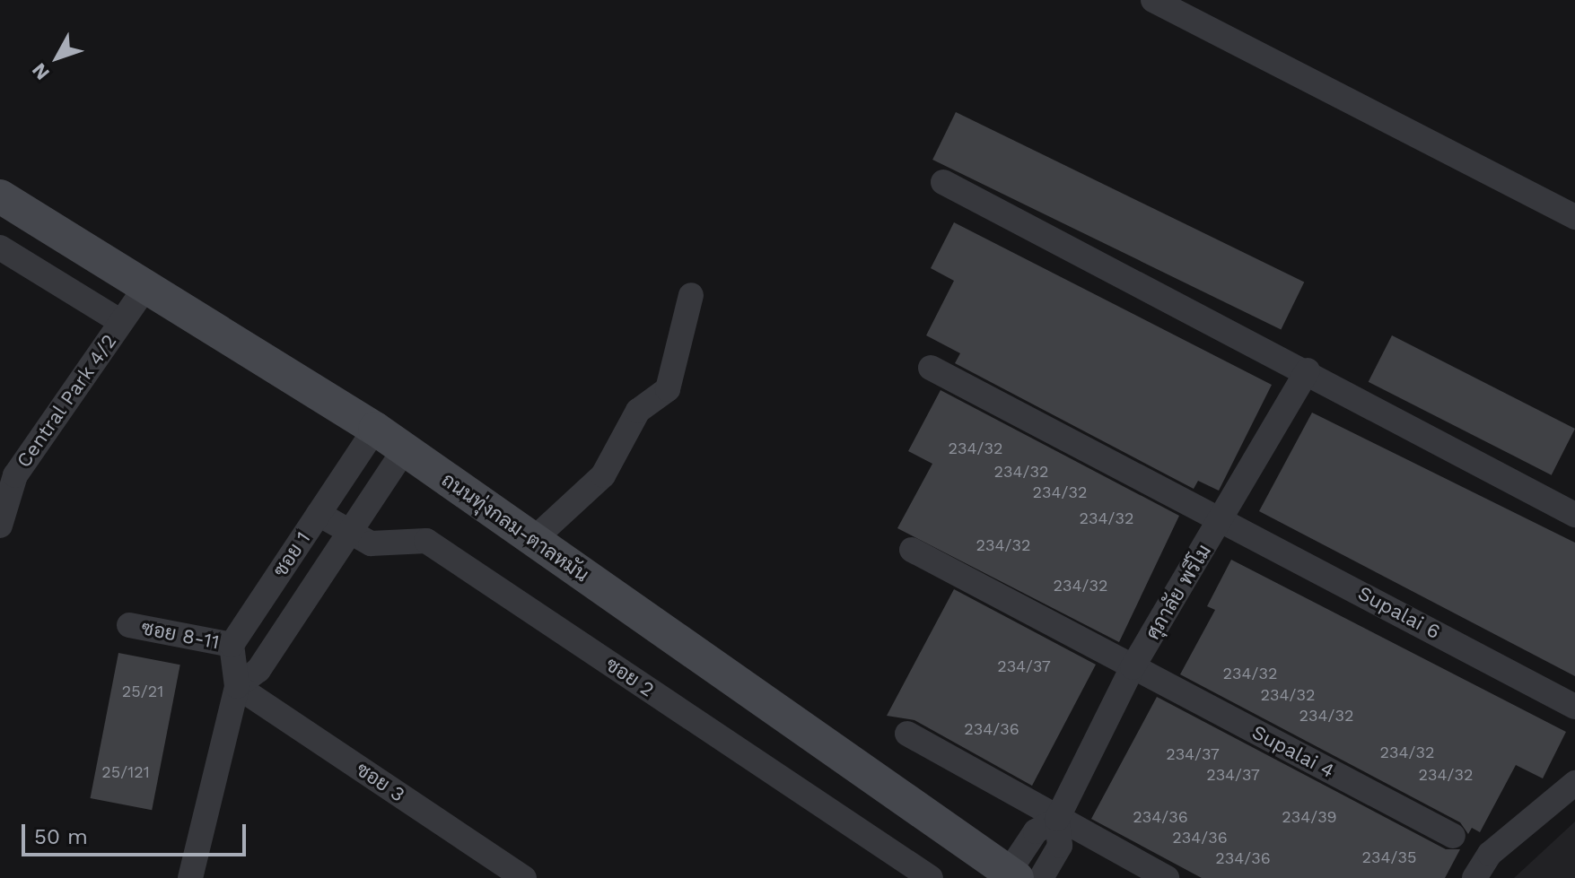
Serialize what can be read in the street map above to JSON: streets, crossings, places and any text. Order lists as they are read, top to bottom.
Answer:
{
  "streets": {
    "street": [
      "Central Park 4/2",
      "ถนนทุ่งกลม-ตาลหมัน",
      "ซอย 1",
      "ศุภาลัย พรีโม",
      "Supalai 6",
      "ซอย 8-11",
      "ซอย 2",
      "Supalai 4",
      "ซอย 3"
    ]
  },
  "crossings": [
    ["Central Park 4/2", "ถนนทุ่งกลม-ตาลหมัน"],
    ["ถนนทุ่งกลม-ตาลหมัน", "ซอย 1"],
    ["ถนนทุ่งกลม-ตาลหมัน", "ศุภาลัย พรีโม"],
    ["ซอย 1", "ซอย 8-11"],
    ["ซอย 1", "ซอย 2"],
    ["ซอย 1", "ซอย 3"],
    ["ศุภาลัย พรีโม", "Supalai 6"],
    ["ศุภาลัย พรีโม", "Supalai 4"]
  ],
  "house_numbers": [
    "234/32",
    "234/32",
    "234/32",
    "234/32",
    "234/32",
    "234/32",
    "234/37",
    "234/32",
    "25/21",
    "234/32",
    "234/32",
    "234/36",
    "234/32",
    "234/37",
    "25/121",
    "234/37",
    "234/32",
    "234/36",
    "234/39",
    "234/36",
    "234/35",
    "234/36"
  ],
  "scale_bar": "50 m",
  "north": "bottom left"
}
